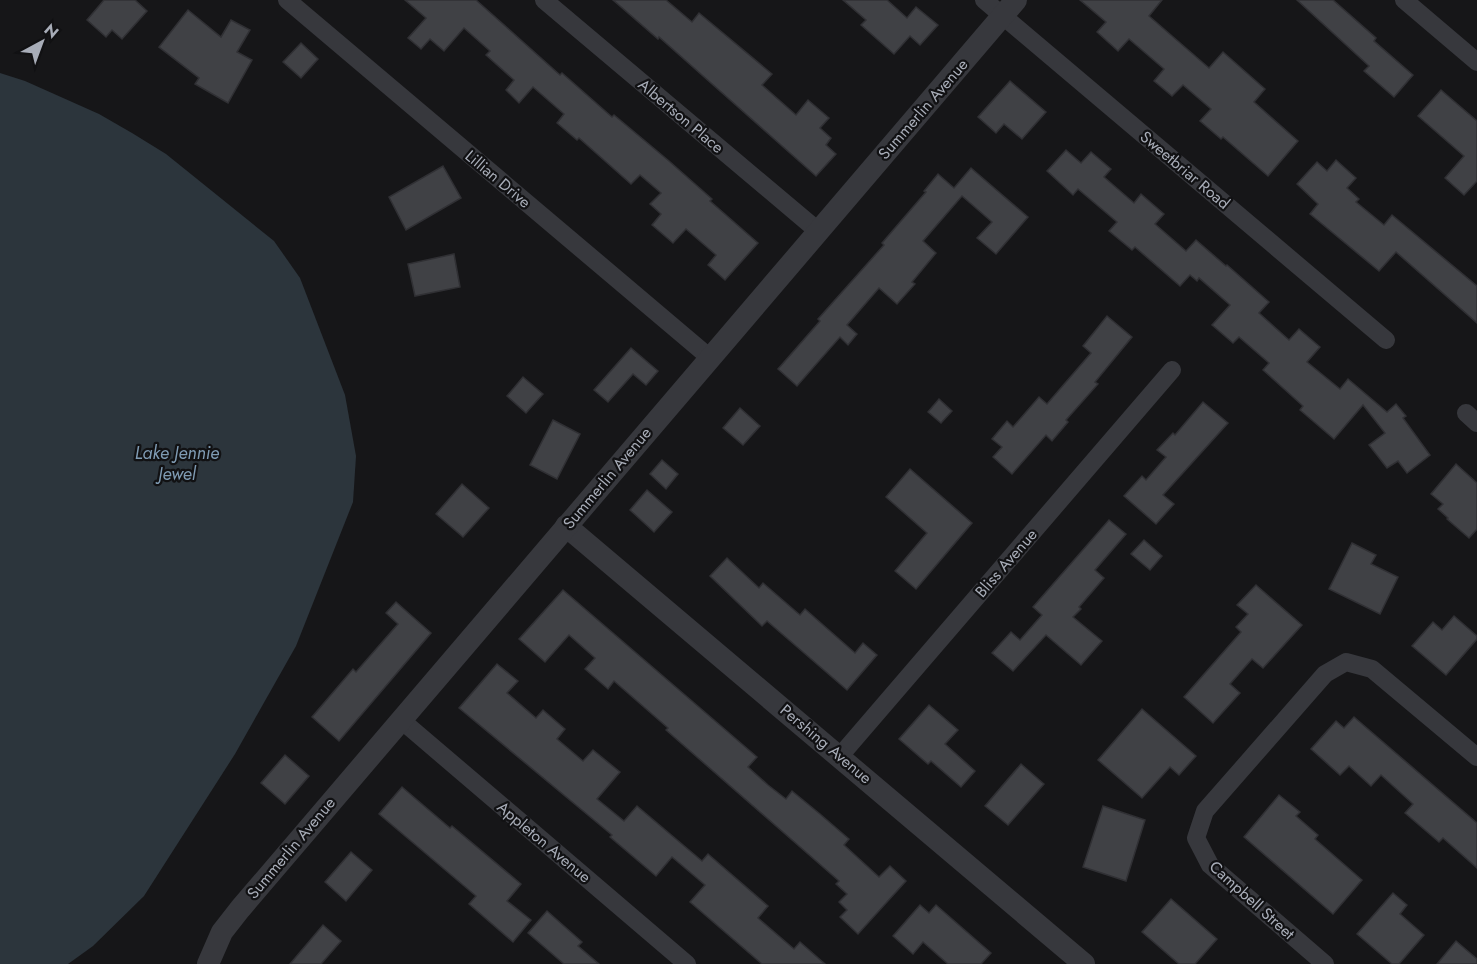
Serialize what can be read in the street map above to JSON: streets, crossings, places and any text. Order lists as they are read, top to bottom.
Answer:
{
  "streets": {
    "street": [
      "Summerlin Avenue",
      "Albertson Place",
      "Sweetbriar Road",
      "Lillian Drive",
      "Bliss Avenue",
      "Pershing Avenue",
      "Appleton Avenue",
      "Campbell Street"
    ]
  },
  "crossings": [
    ["Summerlin Avenue", "Albertson Place"],
    ["Summerlin Avenue", "Sweetbriar Road"],
    ["Summerlin Avenue", "Lillian Drive"],
    ["Summerlin Avenue", "Pershing Avenue"],
    ["Summerlin Avenue", "Appleton Avenue"],
    ["Bliss Avenue", "Pershing Avenue"]
  ],
  "water": ["Lake Jennie Jewel"],
  "north": "top right"
}
